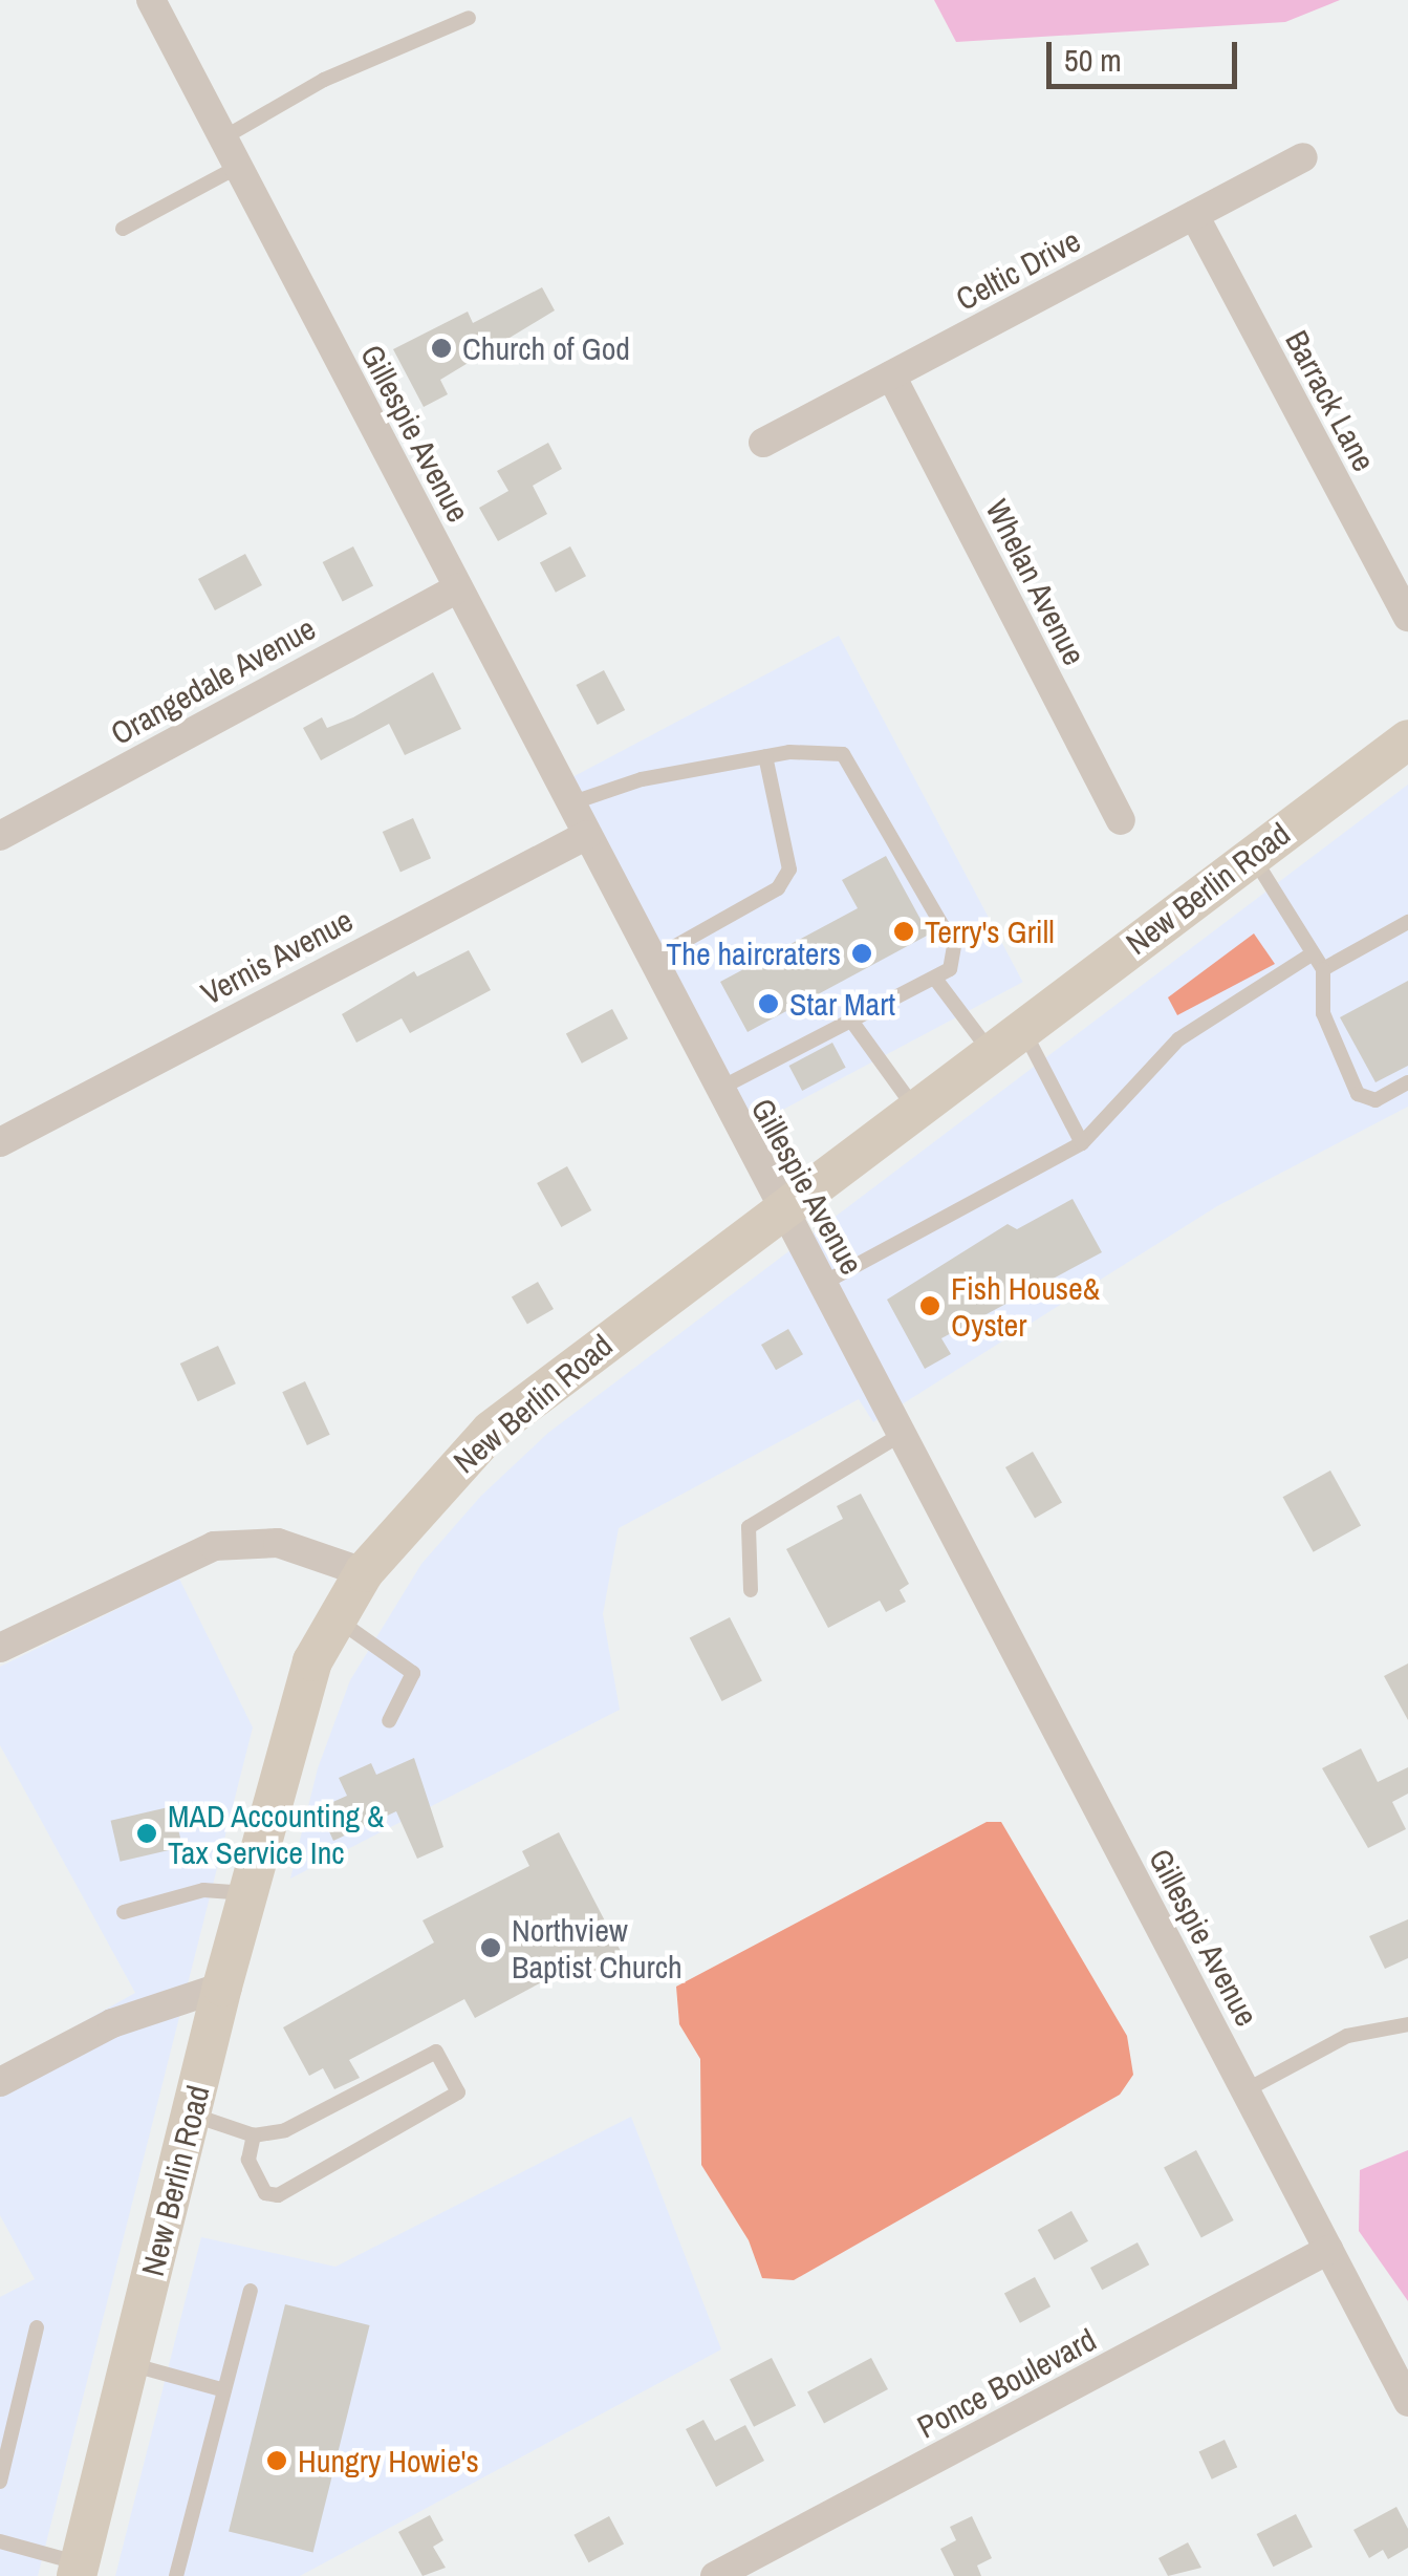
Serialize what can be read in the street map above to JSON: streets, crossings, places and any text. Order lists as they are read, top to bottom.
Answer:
{
  "streets": {
    "street": [
      "Celtic Drive",
      "Barrack Lane",
      "Gillespie Avenue",
      "Whelan Avenue",
      "Orangedale Avenue",
      "New Berlin Road",
      "Vernis Avenue",
      "Ponce Boulevard"
    ]
  },
  "crossings": [
    ["Celtic Drive", "Barrack Lane"],
    ["Celtic Drive", "Whelan Avenue"],
    ["Gillespie Avenue", "Orangedale Avenue"],
    ["Gillespie Avenue", "New Berlin Road"],
    ["Gillespie Avenue", "Vernis Avenue"],
    ["Gillespie Avenue", "Ponce Boulevard"]
  ],
  "places": [
    "Church of God",
    "Terry's Grill",
    "The haircraters",
    "Star Mart",
    "Fish House& Oyster",
    "MAD Accounting & Tax Service Inc",
    "Northview Baptist Church",
    "Hungry Howie's"
  ],
  "scale_bar": "50 m"
}
